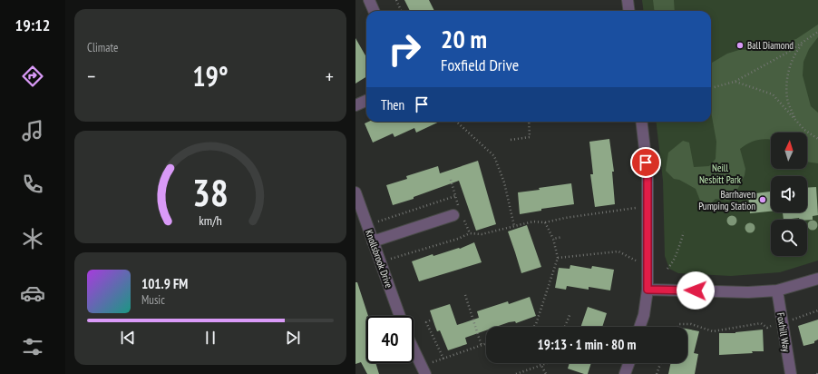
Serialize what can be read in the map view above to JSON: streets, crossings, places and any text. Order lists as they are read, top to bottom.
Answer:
{
  "streets": {
    "street": ["Knollsbrook Drive", "Foxhill Way"]
  },
  "parks": ["Neill Nesbitt Park"],
  "places": ["Ball Diamond", "Barrhaven Pumping Station"],
  "north": "top",
  "page": {
    "tabs": "19:12",
    "tile": "Climate",
    "turn": ["20 m", "Foxfield Drive"],
    "heat": ["−", "19°", "+"],
    "then": "Then",
    "song": ["101.9 FM", "Music"],
    "limit": "40",
    "trip": "19:13 · 1 min · 80 m",
    "gauge": ["38", "km/h"]
  }
}
